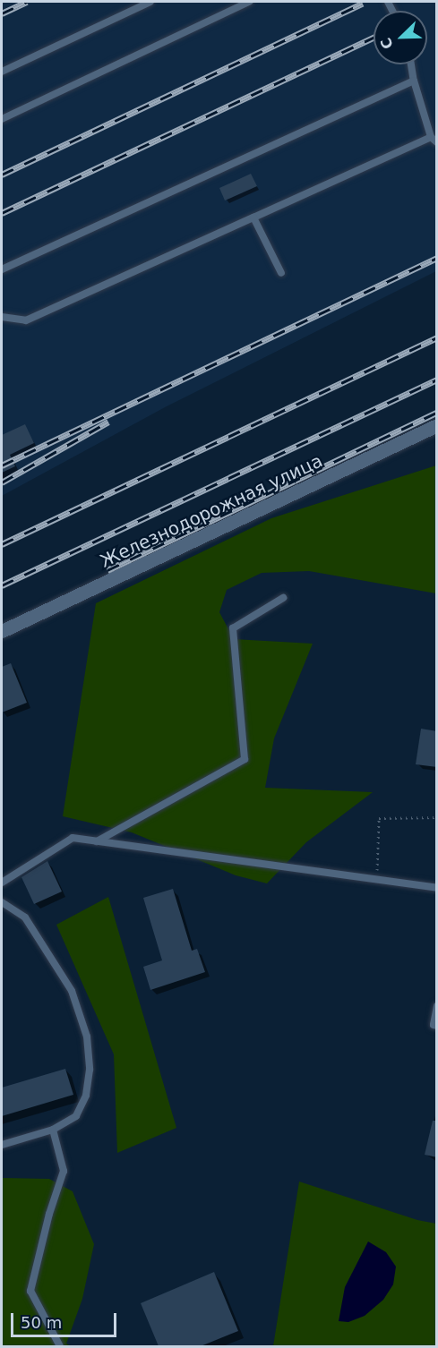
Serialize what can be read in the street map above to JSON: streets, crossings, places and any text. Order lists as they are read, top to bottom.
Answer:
{
  "streets": {
    "street": ["Железнодорожная улица"]
  },
  "scale_bar": "50 m",
  "north": "bottom left"
}
